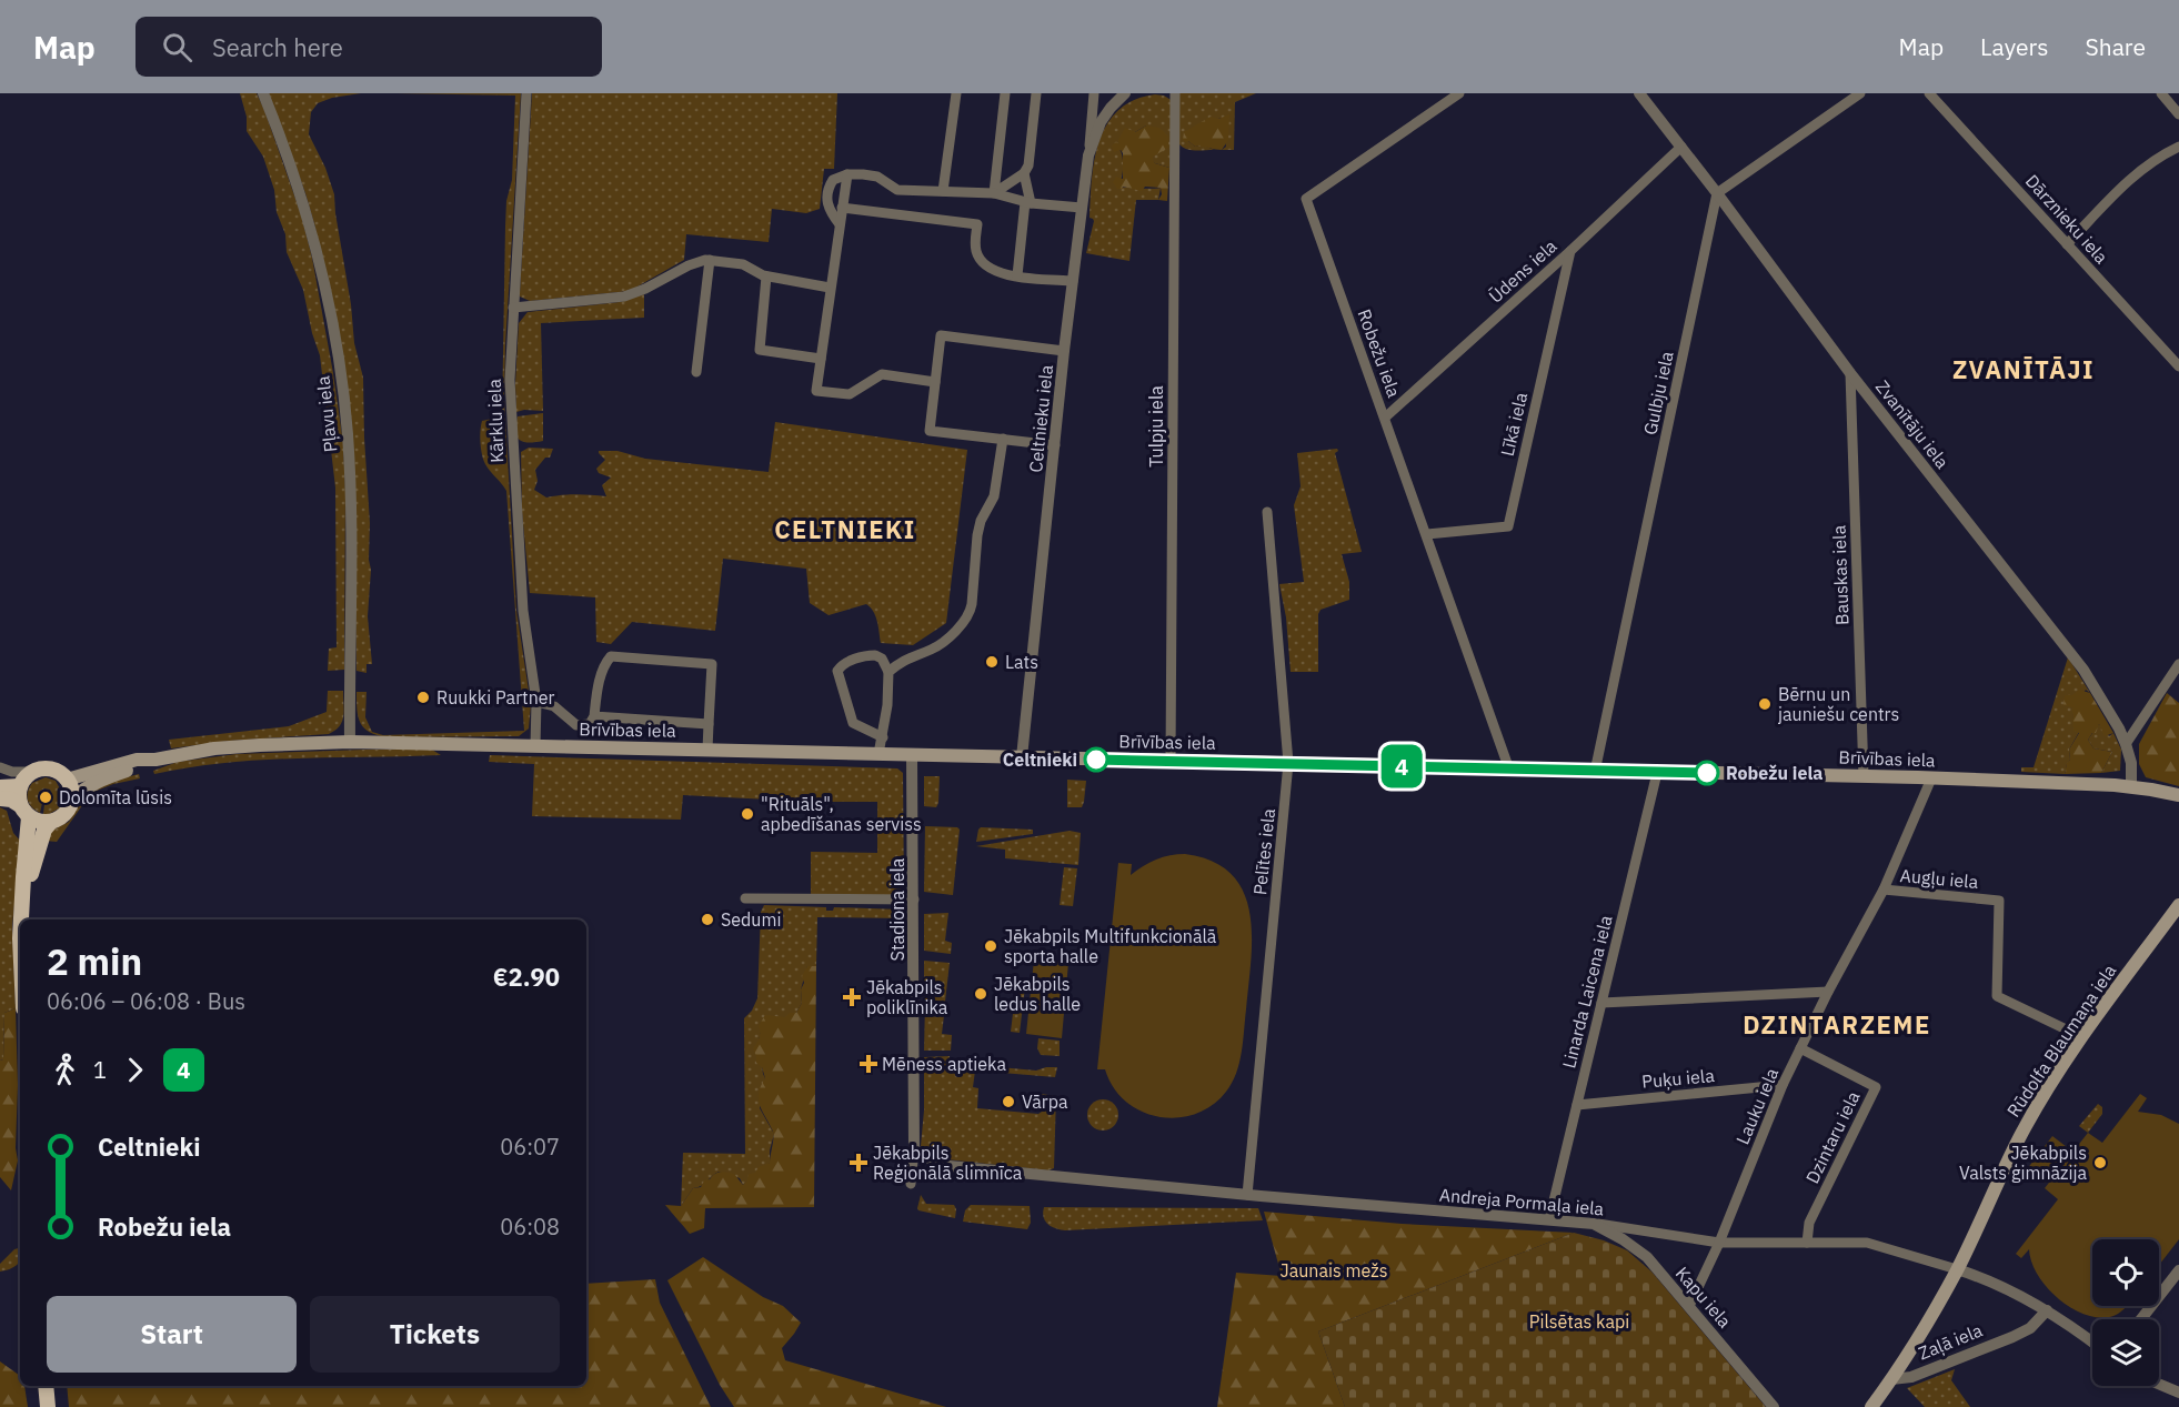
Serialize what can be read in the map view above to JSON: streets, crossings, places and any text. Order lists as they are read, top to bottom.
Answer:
{
  "streets": {
    "main road": ["Brīvības iela", "Rūdolfa Blaumaņa iela"],
    "street": [
      "Dārznieku iela",
      "Ūdens iela",
      "Robežu iela",
      "Gulbju iela",
      "Pļavu iela",
      "Celtnieku iela",
      "Kārklu iela",
      "Līkā iela",
      "Zvanītāju iela",
      "Tulpju iela",
      "Bauskas iela",
      "Pelītes iela",
      "Augļu iela",
      "Stadiona iela",
      "Linarda Laicena iela",
      "Puķu iela",
      "Lauku iela",
      "Dzintaru iela",
      "Andreja Pormaļa iela",
      "Kapu iela",
      "Zaļā iela"
    ]
  },
  "crossings": [
    ["Ūdens iela", "Robežu iela"],
    ["Ūdens iela", "Līkā iela"],
    ["Ūdens iela", "Zvanītāju iela"],
    ["Robežu iela", "Līkā iela"],
    ["Robežu iela", "Brīvības iela"],
    ["Gulbju iela", "Zvanītāju iela"],
    ["Gulbju iela", "Brīvības iela"],
    ["Pļavu iela", "Brīvības iela"],
    ["Celtnieku iela", "Brīvības iela"],
    ["Kārklu iela", "Brīvības iela"],
    ["Zvanītāju iela", "Bauskas iela"],
    ["Zvanītāju iela", "Brīvības iela"],
    ["Tulpju iela", "Brīvības iela"],
    ["Bauskas iela", "Brīvības iela"],
    ["Brīvības iela", "Pelītes iela"],
    ["Brīvības iela", "Stadiona iela"],
    ["Brīvības iela", "Linarda Laicena iela"],
    ["Brīvības iela", "Lauku iela"],
    ["Pelītes iela", "Andreja Pormaļa iela"],
    ["Augļu iela", "Rūdolfa Blaumaņa iela"],
    ["Augļu iela", "Lauku iela"],
    ["Stadiona iela", "Andreja Pormaļa iela"],
    ["Linarda Laicena iela", "Puķu iela"],
    ["Linarda Laicena iela", "Andreja Pormaļa iela"],
    ["Rūdolfa Blaumaņa iela", "Andreja Pormaļa iela"],
    ["Rūdolfa Blaumaņa iela", "Zaļā iela"],
    ["Puķu iela", "Lauku iela"],
    ["Lauku iela", "Dzintaru iela"],
    ["Lauku iela", "Andreja Pormaļa iela"],
    ["Lauku iela", "Kapu iela"],
    ["Dzintaru iela", "Andreja Pormaļa iela"],
    ["Andreja Pormaļa iela", "Kapu iela"],
    ["Andreja Pormaļa iela", "Zaļā iela"]
  ],
  "districts": ["ZVANĪTĀJI", "CELTNIEKI", "DZINTARZEME"],
  "parks": ["Jaunais mežs", "Pilsētas kapi"],
  "places": {
    "other": [
      "Lats",
      "Ruukki Partner",
      "Bērnu un jauniešu centrs",
      "Celtnieki",
      "Robežu iela",
      "Dolomīta lūsis",
      "\"Rituāls\", apbedīšanas serviss",
      "Sedumi",
      "Jēkabpils Multifunkcionālā sporta halle",
      "Jēkabpils ledus halle",
      "Vārpa",
      "Jēkabpils Valsts ģimnāzija"
    ],
    "health": ["Jēkabpils poliklīnika", "Mēness aptieka", "Jēkabpils Reģionālā slimnīca"]
  },
  "lines": ["bus line 4"],
  "page": {
    "header": "Map",
    "search": "Search here",
    "nav": ["Map", "Layers", "Share"],
    "on_map": "4",
    "heading": ["2 min", "06:06 – 06:08 · Bus", "€2.90"],
    "legs": ["1", "4"],
    "list": [
      {
        "name": "Celtnieki",
        "value": "06:07"
      },
      {
        "name": "Robežu iela",
        "value": "06:08"
      }
    ],
    "buttons": ["Start", "Tickets"]
  }
}
